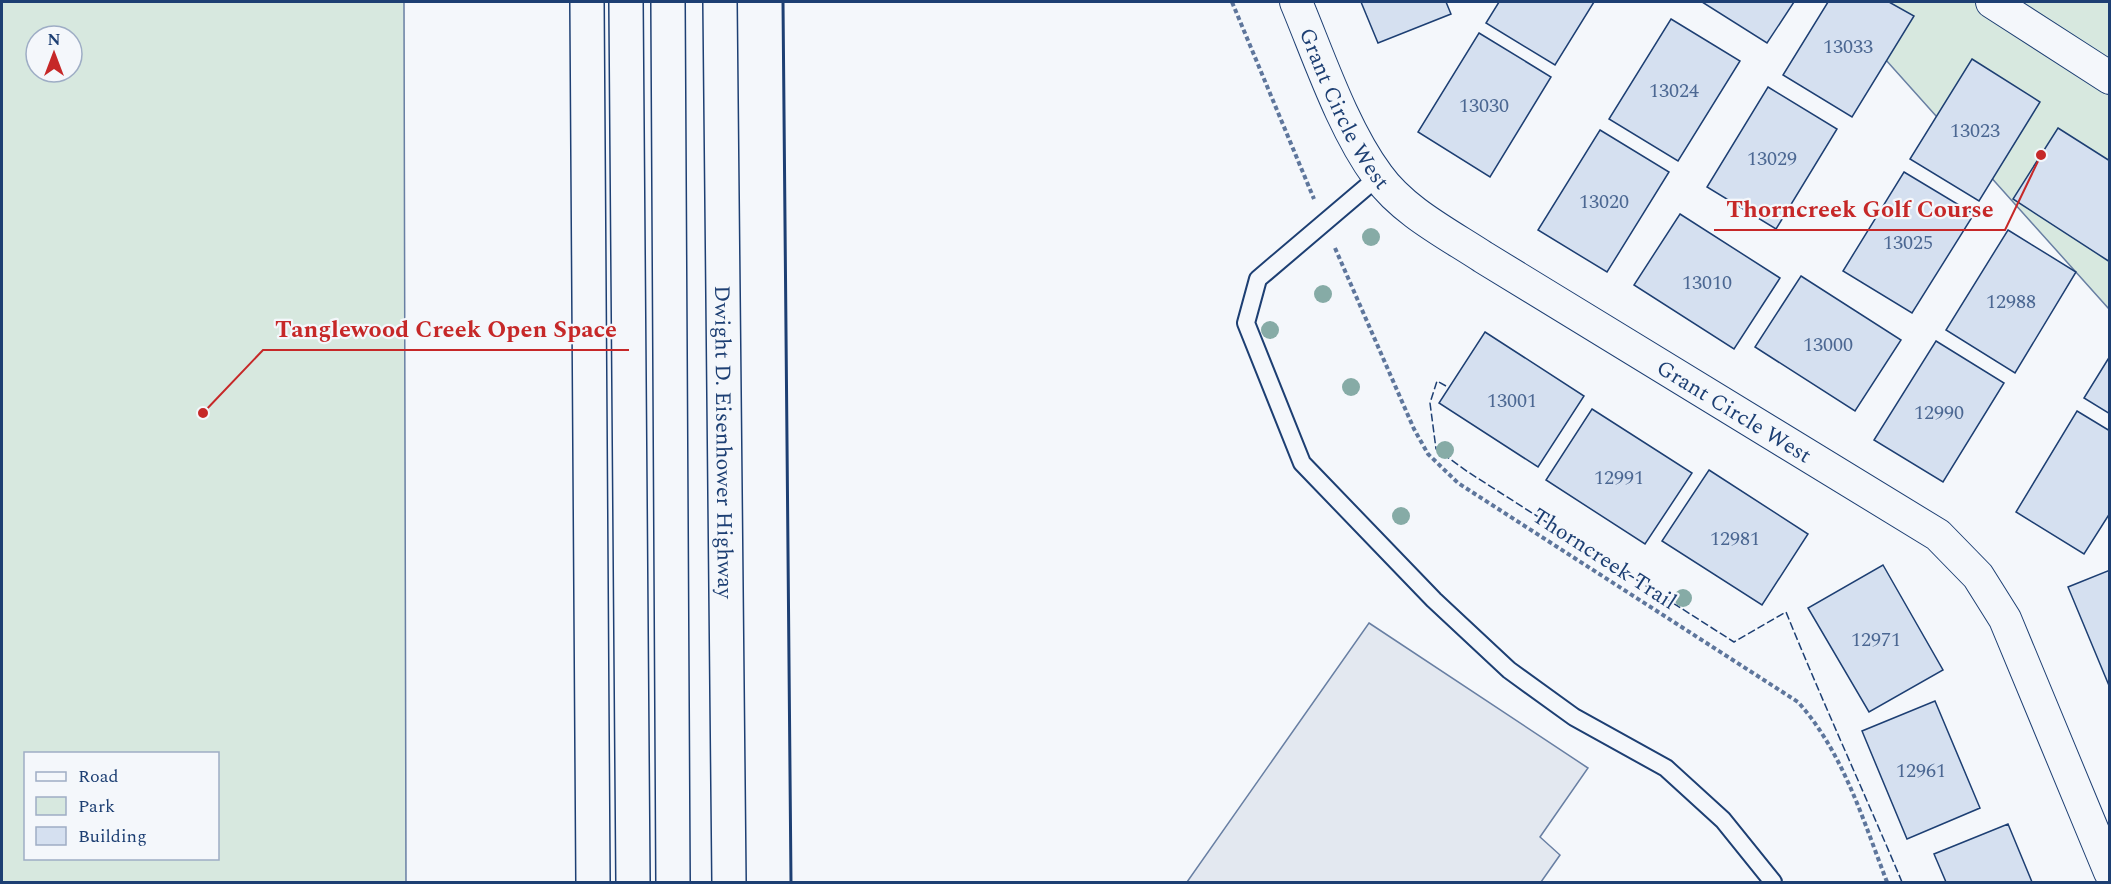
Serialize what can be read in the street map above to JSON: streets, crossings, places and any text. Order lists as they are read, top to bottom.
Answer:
{
  "streets": {
    "highway": ["Dwight D. Eisenhower Highway"],
    "street": ["Grant Circle West"],
    "path": ["Thorncreek Trail"]
  },
  "places": ["Thorncreek Golf Course", "Tanglewood Creek Open Space"],
  "house_numbers": [
    "13033",
    "13024",
    "13030",
    "13023",
    "13029",
    "13020",
    "13025",
    "13010",
    "12988",
    "13000",
    "13001",
    "12990",
    "12991",
    "12981",
    "12971",
    "12961"
  ],
  "legend": ["Road", "Park", "Building"],
  "north": "top"
}
